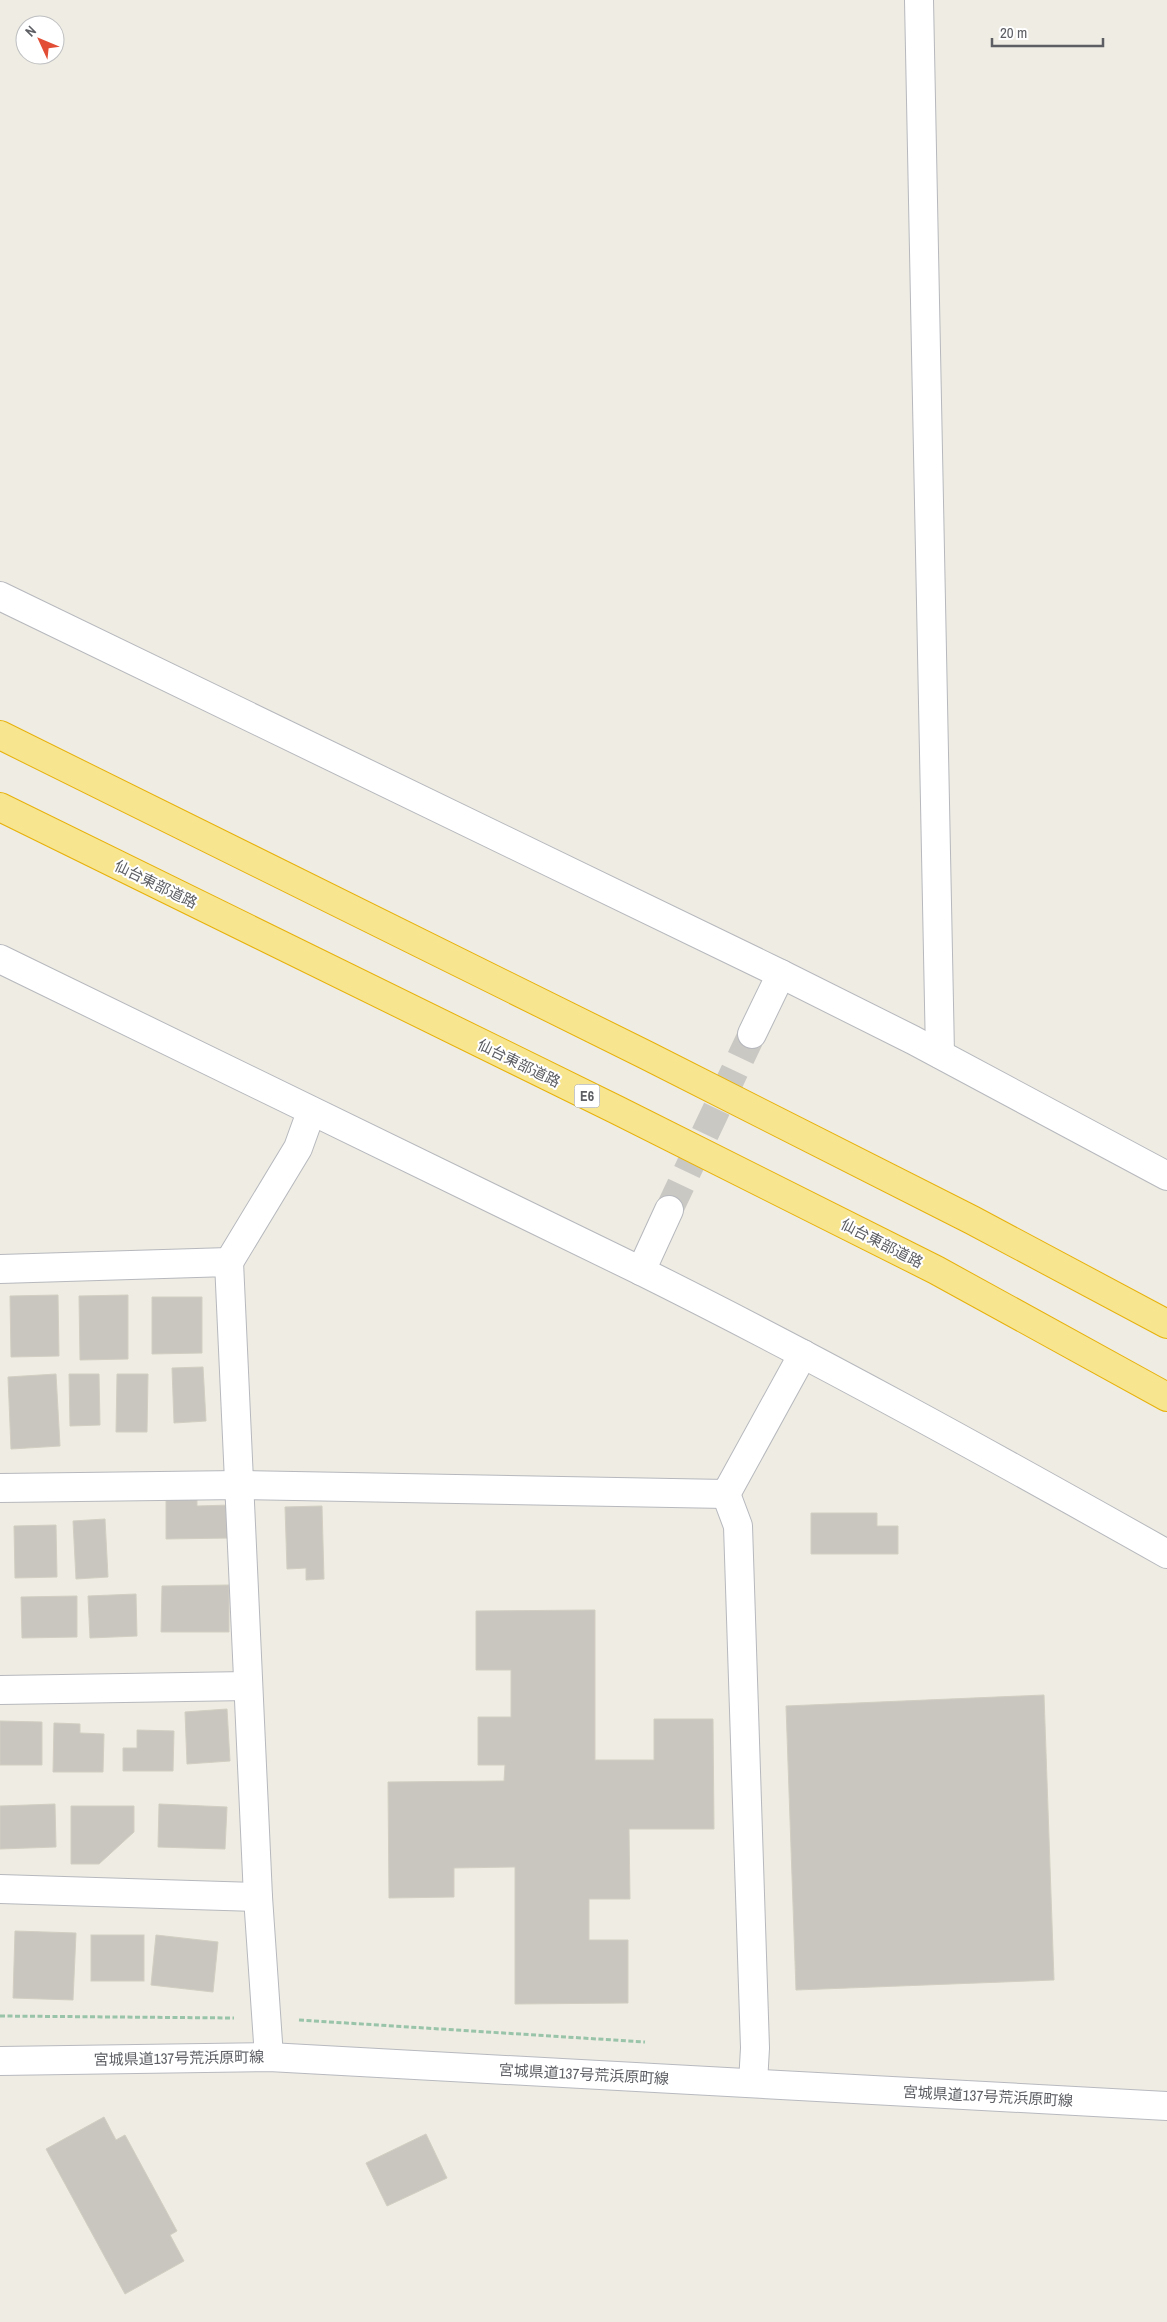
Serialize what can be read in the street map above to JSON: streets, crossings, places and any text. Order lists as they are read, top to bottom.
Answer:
{
  "streets": {
    "highway": ["仙台東部道路", "E6"],
    "street": ["宮城県道137号荒浜原町線"]
  },
  "scale_bar": "20 m",
  "north": "top left"
}
